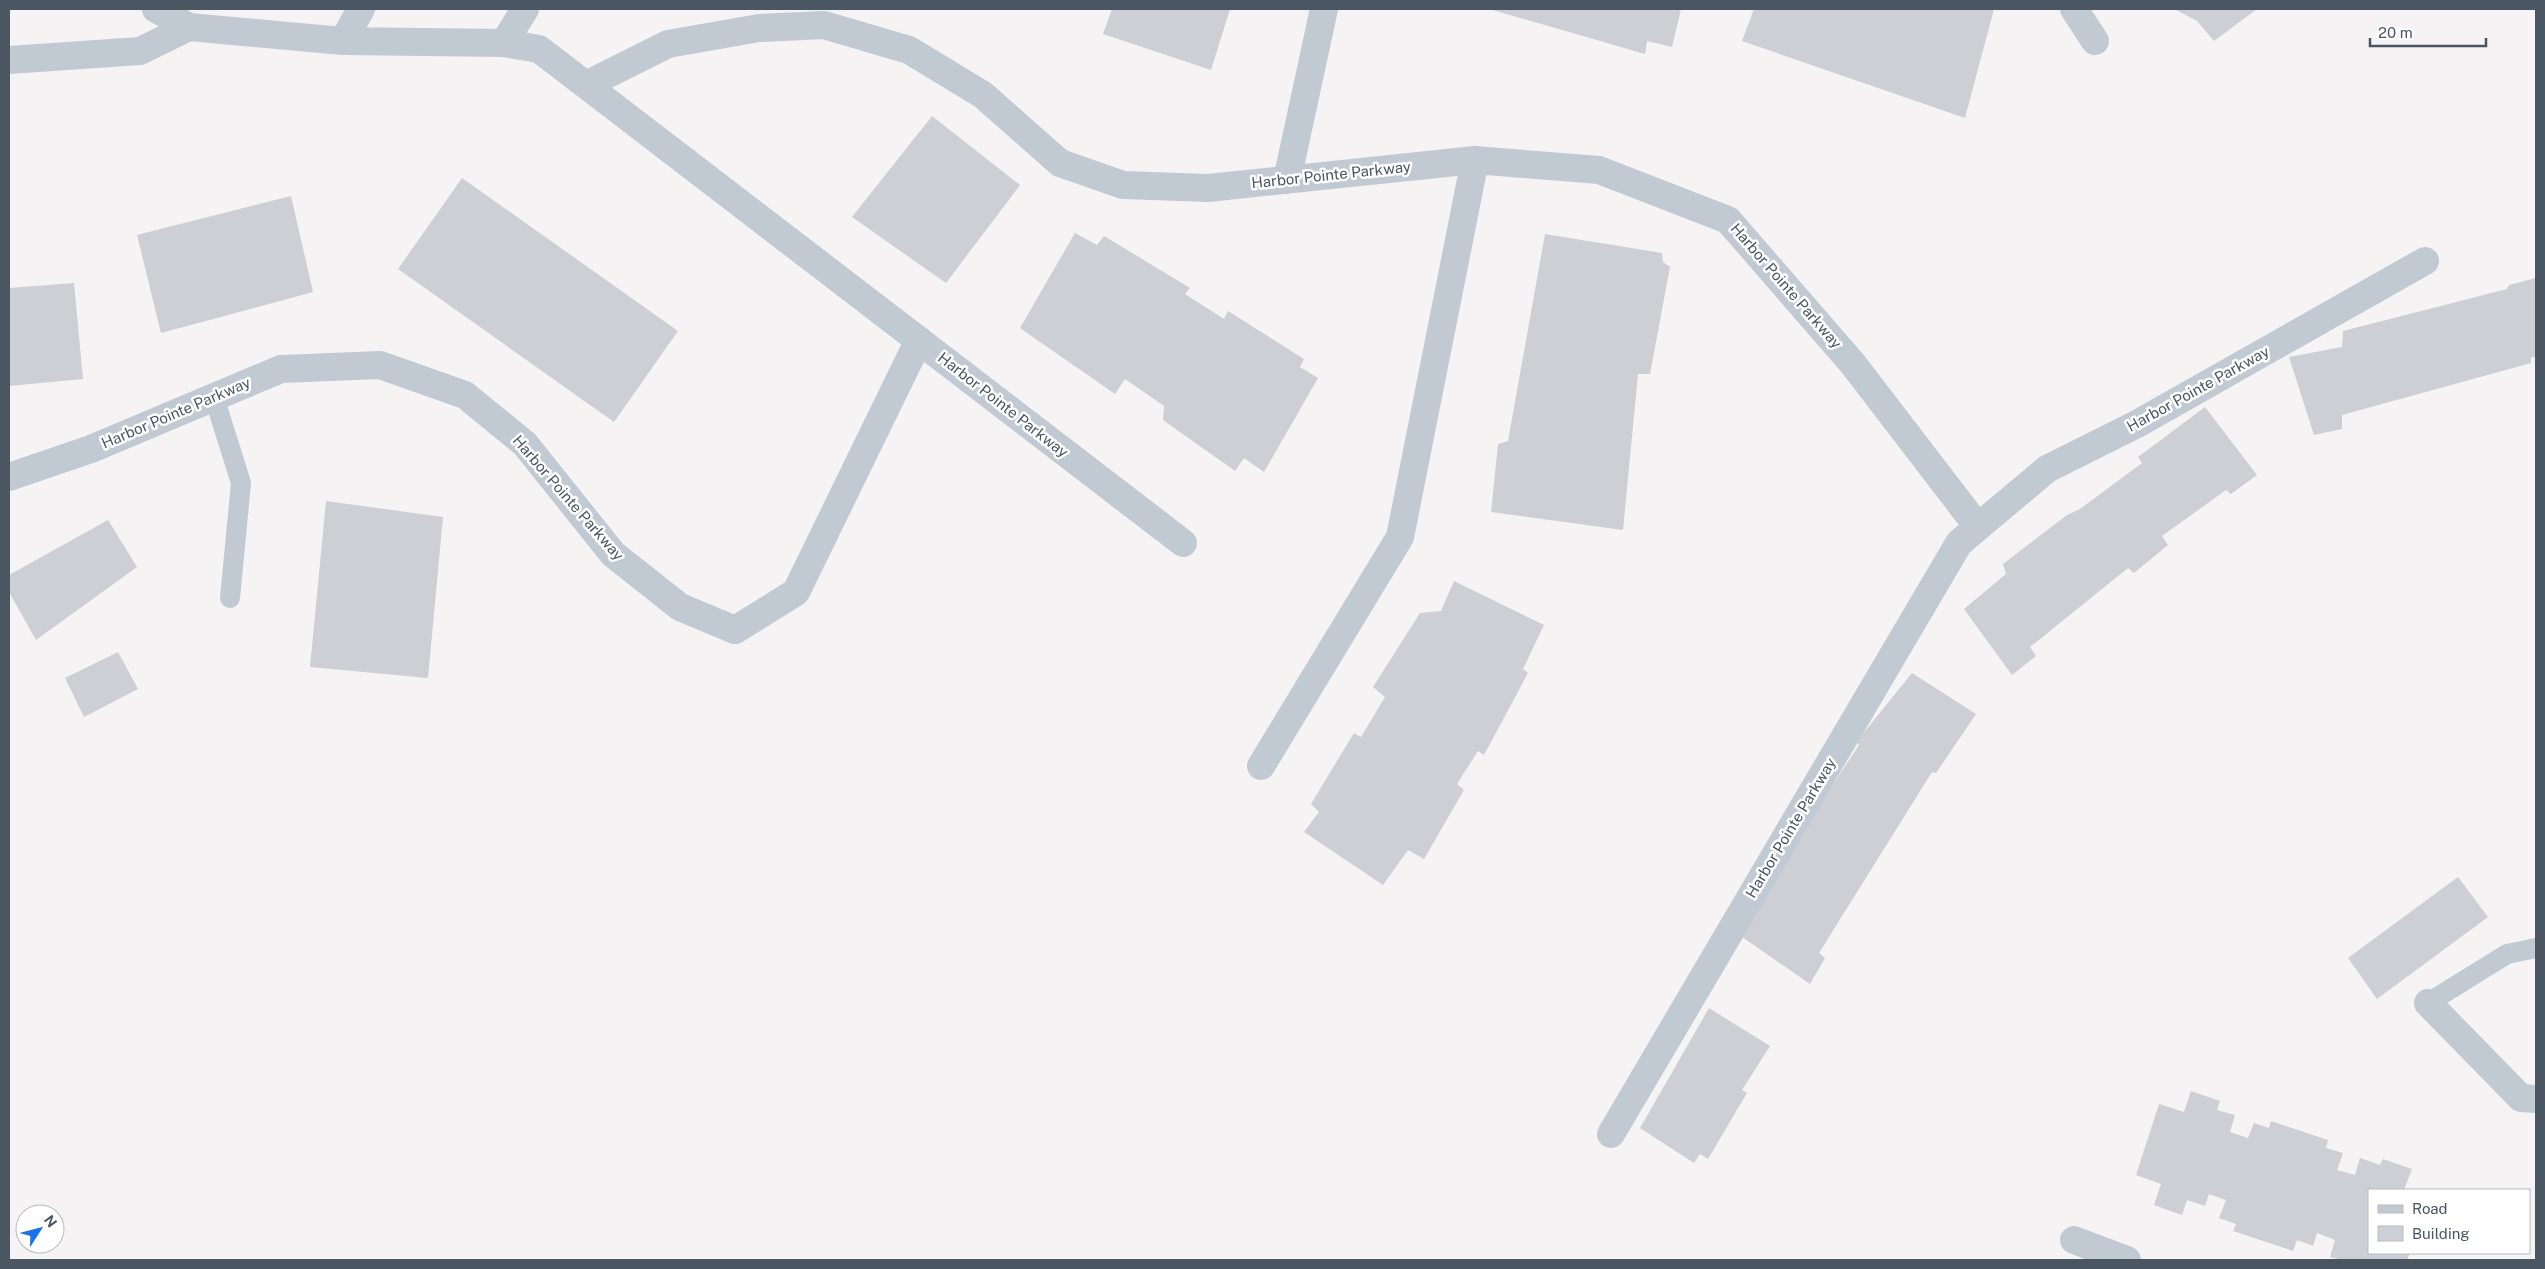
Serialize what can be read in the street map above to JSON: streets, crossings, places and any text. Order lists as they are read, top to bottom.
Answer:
{
  "streets": {
    "street": ["Harbor Pointe Parkway"]
  },
  "legend": ["Road", "Building"],
  "scale_bar": "20 m",
  "north": "top right"
}
